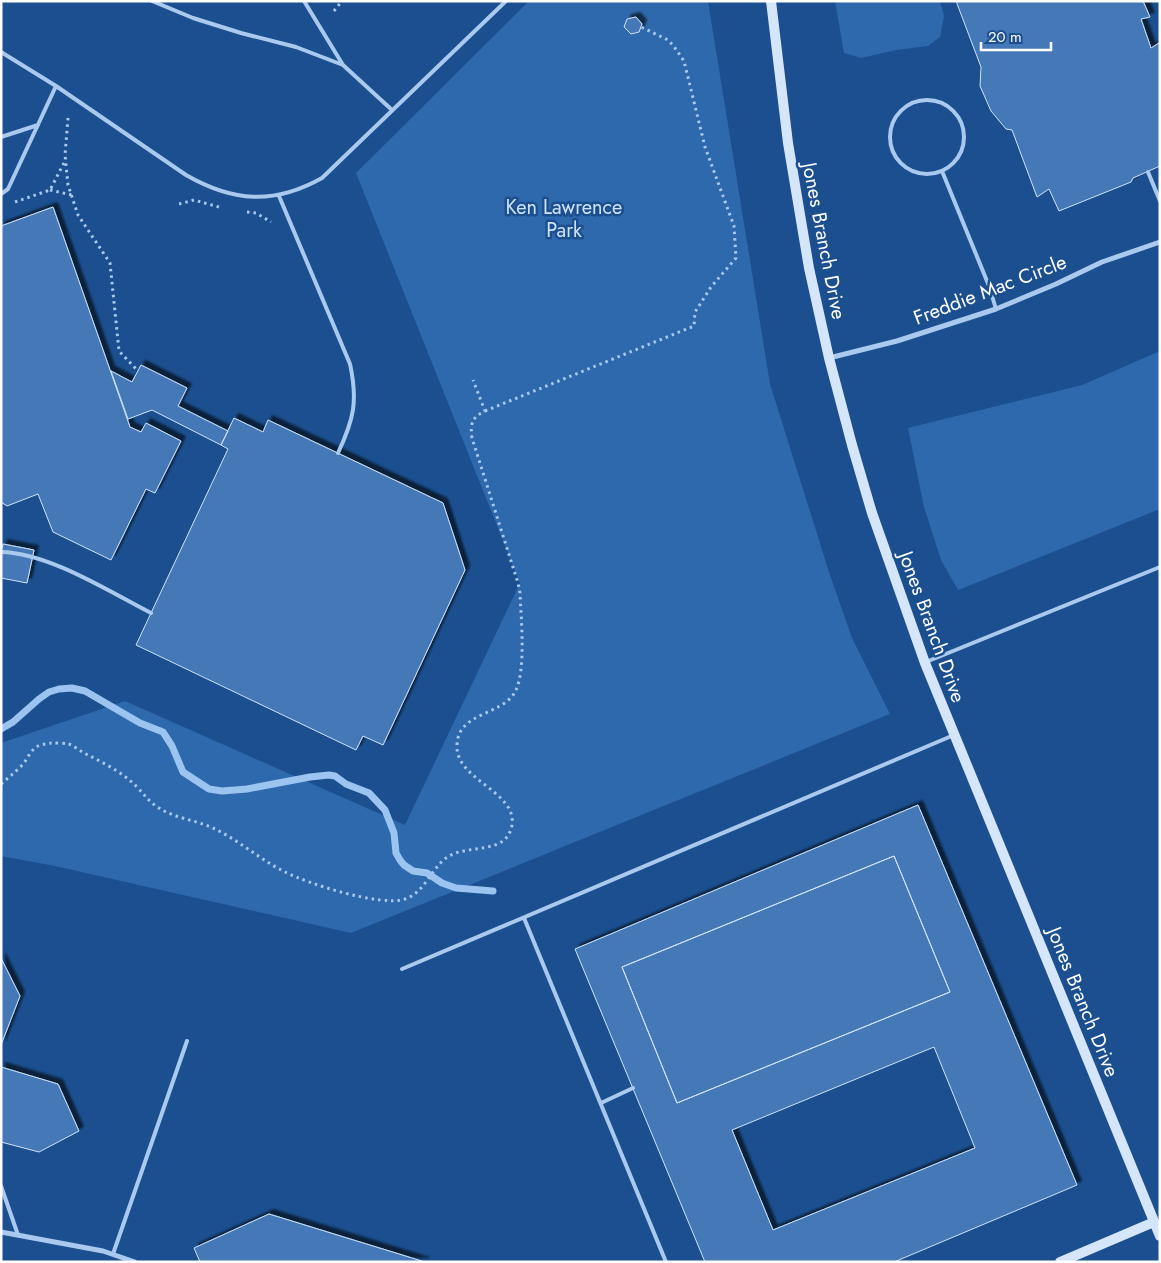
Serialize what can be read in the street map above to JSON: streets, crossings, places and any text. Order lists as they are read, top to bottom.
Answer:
{
  "streets": {
    "main road": ["Jones Branch Drive"],
    "street": ["Freddie Mac Circle"]
  },
  "crossings": [
    ["Jones Branch Drive", "Freddie Mac Circle"]
  ],
  "parks": ["Ken Lawrence Park"],
  "scale_bar": "20 m"
}
